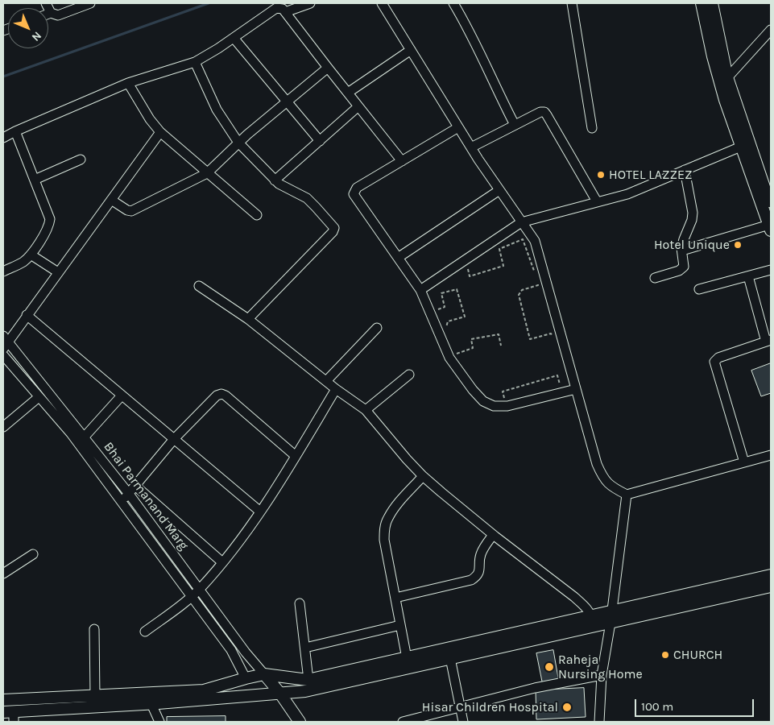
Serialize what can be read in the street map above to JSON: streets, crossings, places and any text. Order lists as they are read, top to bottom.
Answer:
{
  "streets": {
    "street": ["Bhai Parmanand Marg"]
  },
  "places": [
    "HOTEL LAZZEZ",
    "Hotel Unique",
    "CHURCH",
    "Raheja Nursing Home",
    "Hisar Children Hospital"
  ],
  "scale_bar": "100 m",
  "north": "bottom right"
}
